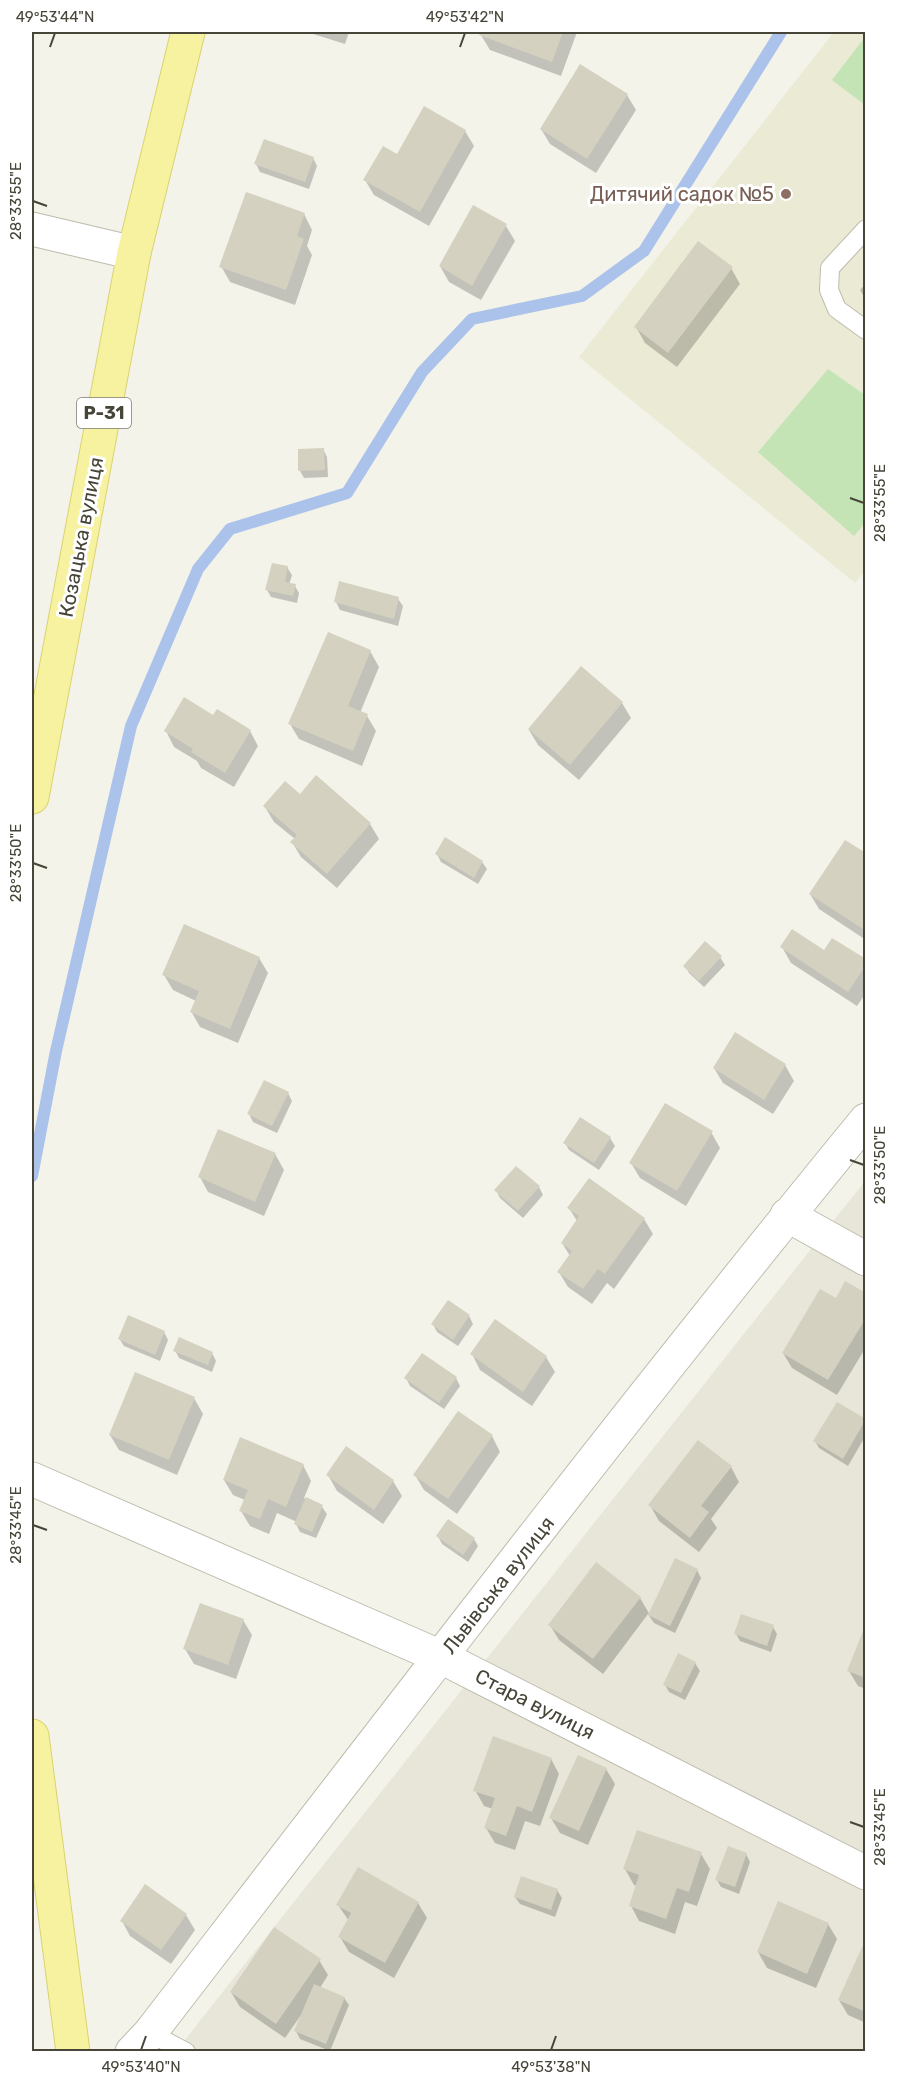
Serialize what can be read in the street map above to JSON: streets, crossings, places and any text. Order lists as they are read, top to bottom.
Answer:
{
  "streets": {
    "main road": ["Р-31", "Козацька вулиця"],
    "street": ["Львівська вулиця", "Стара вулиця"]
  },
  "crossings": [
    ["Львівська вулиця", "Стара вулиця"]
  ],
  "places": ["Дитячий садок №5"],
  "coordinates": [
    "49°53'44\"N",
    "49°53'42\"N",
    "28°33'55\"E",
    "28°33'50\"E",
    "28°33'45\"E",
    "49°53'40\"N",
    "49°53'38\"N"
  ]
}
